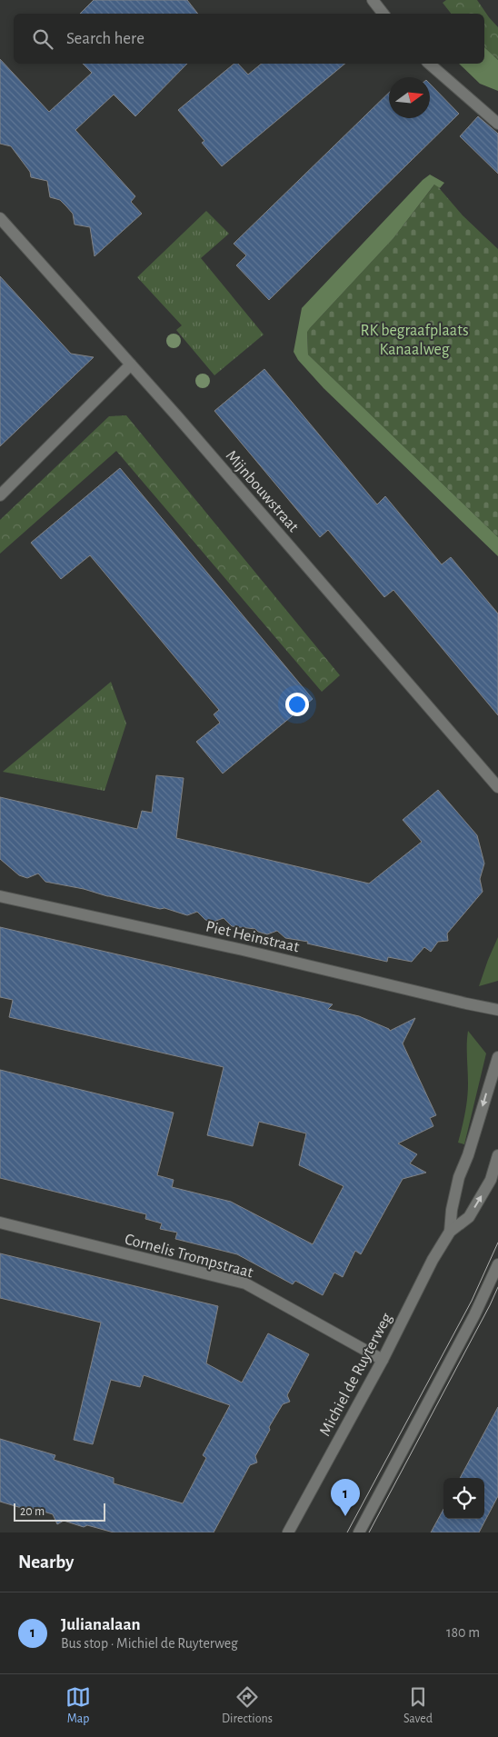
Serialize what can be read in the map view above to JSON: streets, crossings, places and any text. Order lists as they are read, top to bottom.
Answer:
{
  "streets": {
    "street": [
      "Mijnbouwstraat",
      "Piet Heinstraat",
      "Cornelis Trompstraat",
      "Michiel de Ruyterweg"
    ]
  },
  "crossings": [
    ["Cornelis Trompstraat", "Michiel de Ruyterweg"]
  ],
  "parks": ["RK begraafplaats Kanaalweg"],
  "scale_bar": "20 m",
  "north": "right",
  "page": {
    "search": "Search here",
    "pins": "1",
    "scale": "20 m",
    "heading": "Nearby",
    "list": [
      {
        "mark": "1",
        "name": "Julianalaan",
        "note": "Bus stop · Michiel de Ruyterweg",
        "value": "180 m"
      }
    ],
    "nav": ["Map", "Directions", "Saved"]
  }
}
